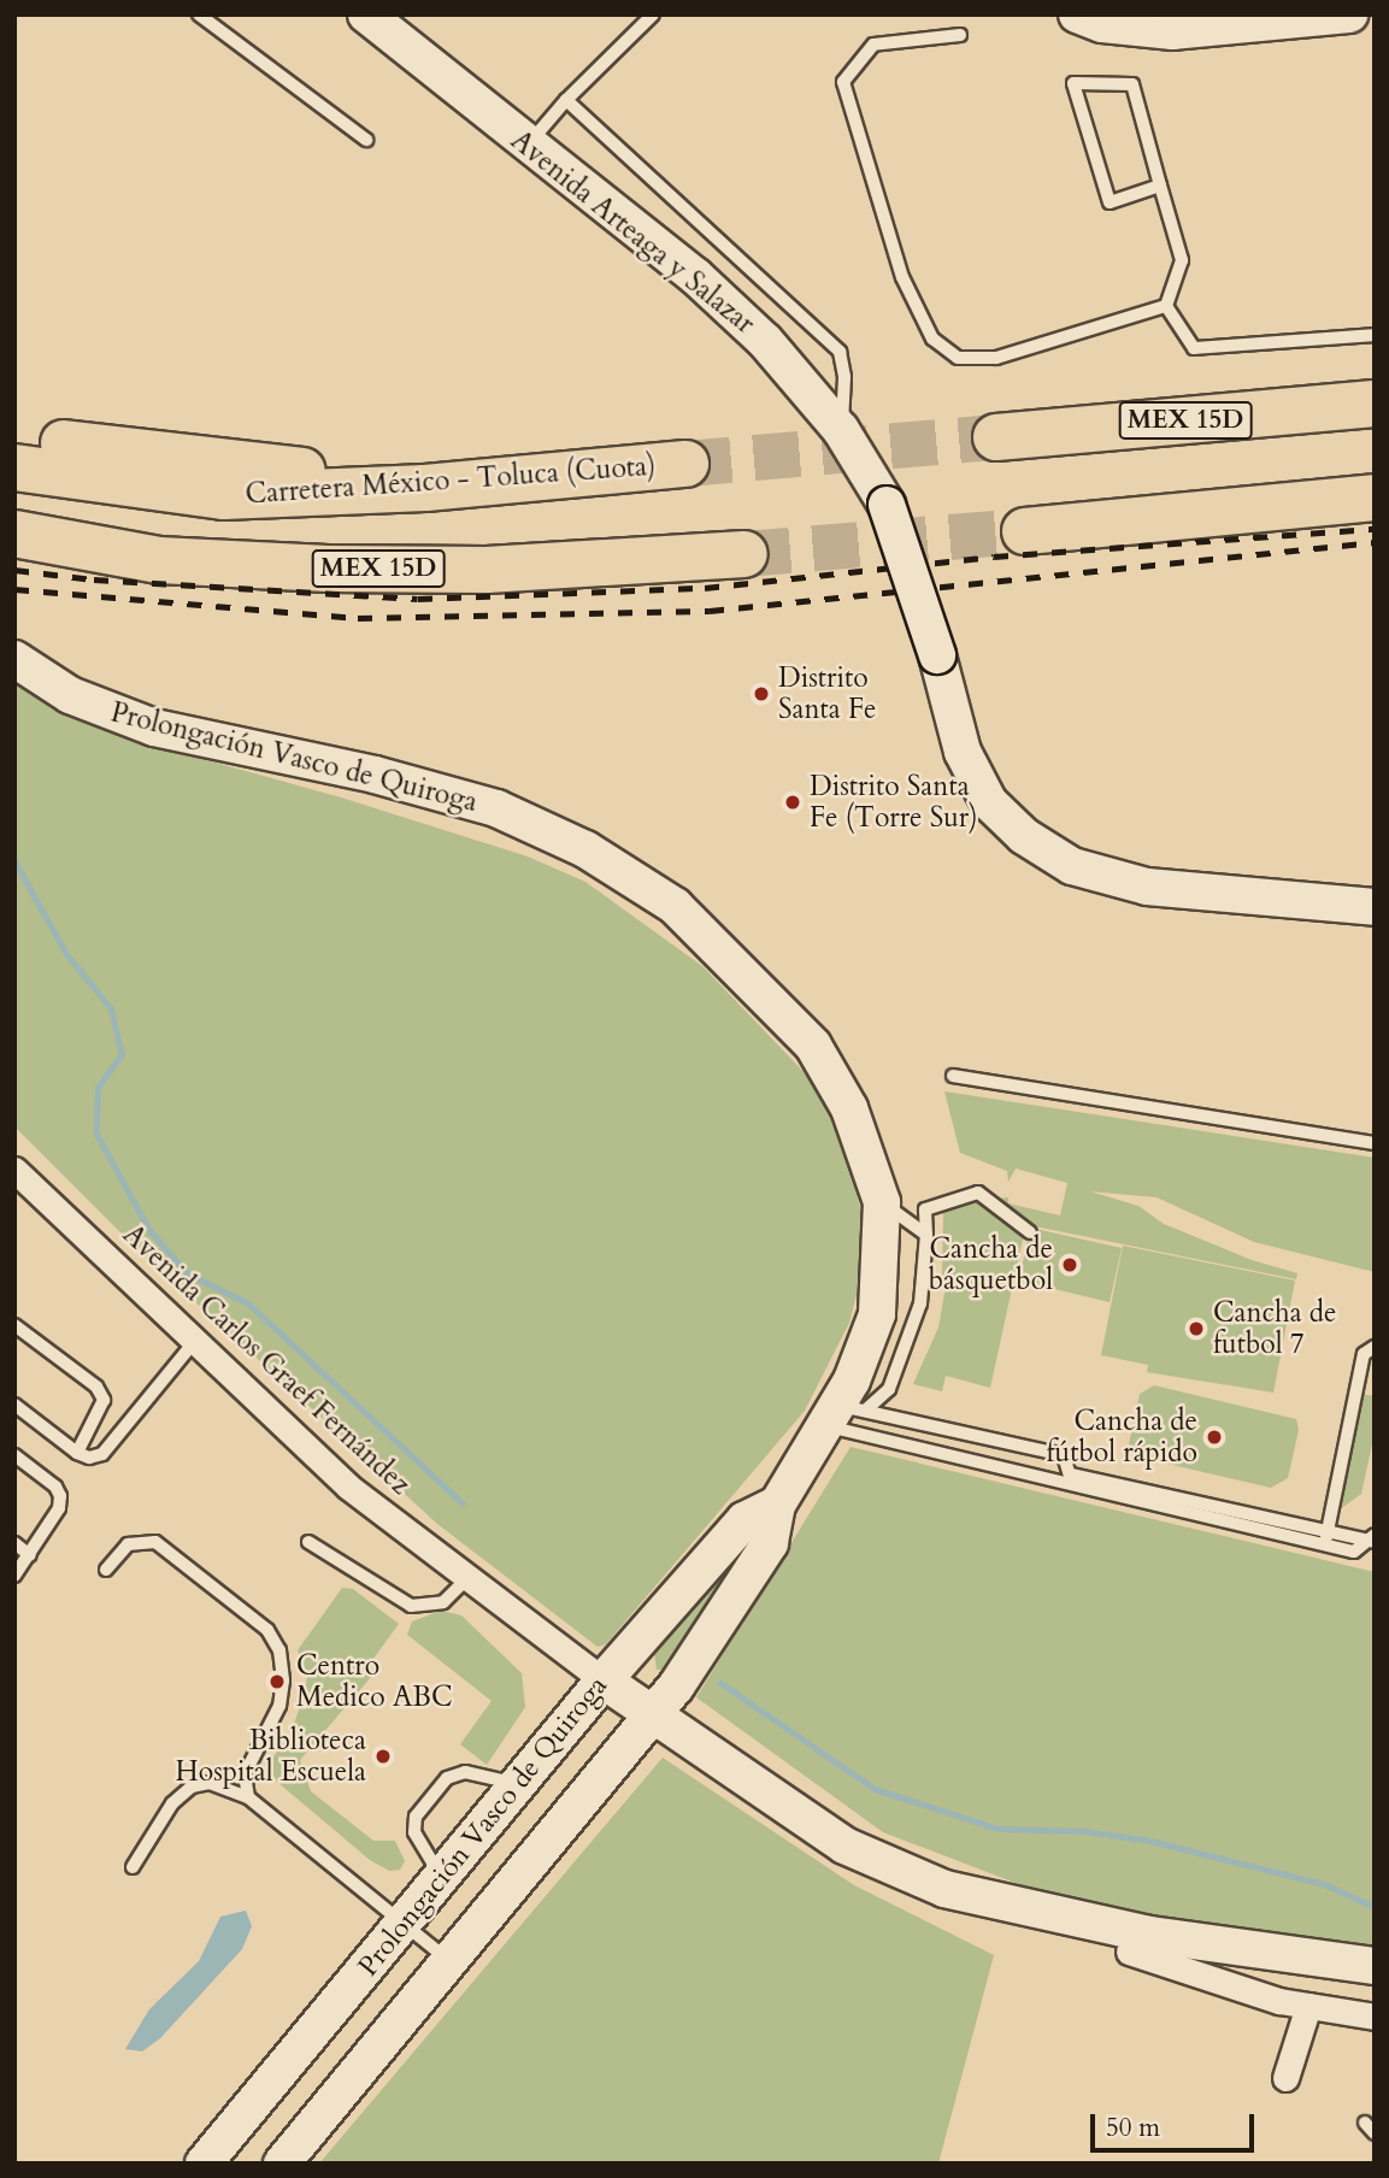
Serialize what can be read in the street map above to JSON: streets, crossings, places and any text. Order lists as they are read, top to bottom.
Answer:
{
  "streets": {
    "highway": ["MEX 15D", "Carretera México - Toluca (Cuota)"],
    "street": ["Avenida Arteaga y Salazar", "Prolongación Vasco de Quiroga", "Avenida Carlos Graef Fernández"]
  },
  "crossings": [
    ["Prolongación Vasco de Quiroga", "Avenida Carlos Graef Fernández"]
  ],
  "places": [
    "Distrito Santa Fe",
    "Distrito Santa Fe (Torre Sur)",
    "Cancha de básquetbol",
    "Cancha de futbol 7",
    "Cancha de fútbol rápido",
    "Centro Medico ABC",
    "Biblioteca Hospital Escuela"
  ],
  "scale_bar": "50 m"
}
